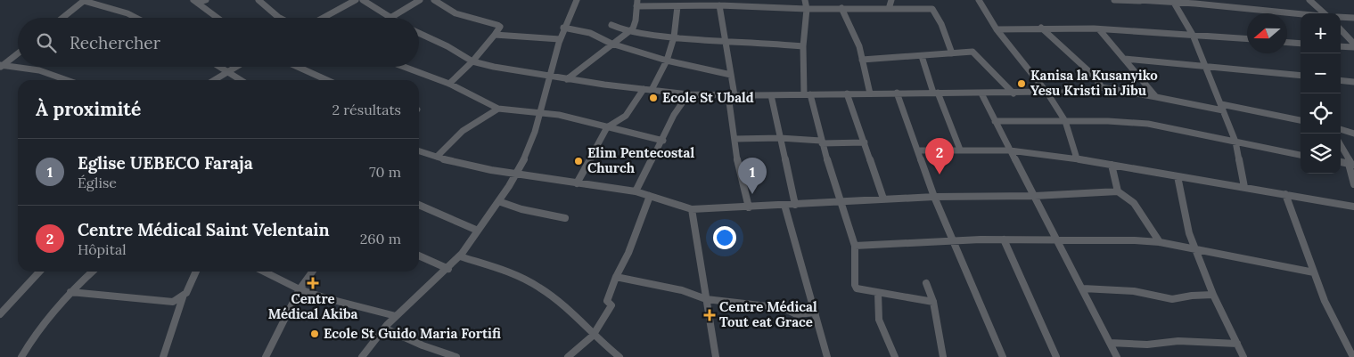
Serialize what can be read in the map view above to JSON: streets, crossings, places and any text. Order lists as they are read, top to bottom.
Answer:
{
  "places": {
    "other": [
      "Kanisa la Kusanyiko Yesu Kristi ni Jibu",
      "Ecole St Ubald",
      "Elim Pentecostal Church",
      "Ecole St Guido Maria Fortifi"
    ],
    "health": ["Centre Médical Akiba", "Centre Médical Tout eat Grace"]
  },
  "north": "left",
  "page": {
    "map_buttons": ["+", "−"],
    "search": "Rechercher",
    "heading": ["À proximité", "2 résultats"],
    "pins": ["2", "1"],
    "list": [
      {
        "mark": "1",
        "name": "Eglise UEBECO Faraja",
        "note": "Église",
        "value": "70 m"
      },
      {
        "mark": "2",
        "name": "Centre Médical Saint Velentain",
        "note": "Hôpital",
        "value": "260 m"
      }
    ]
  }
}
